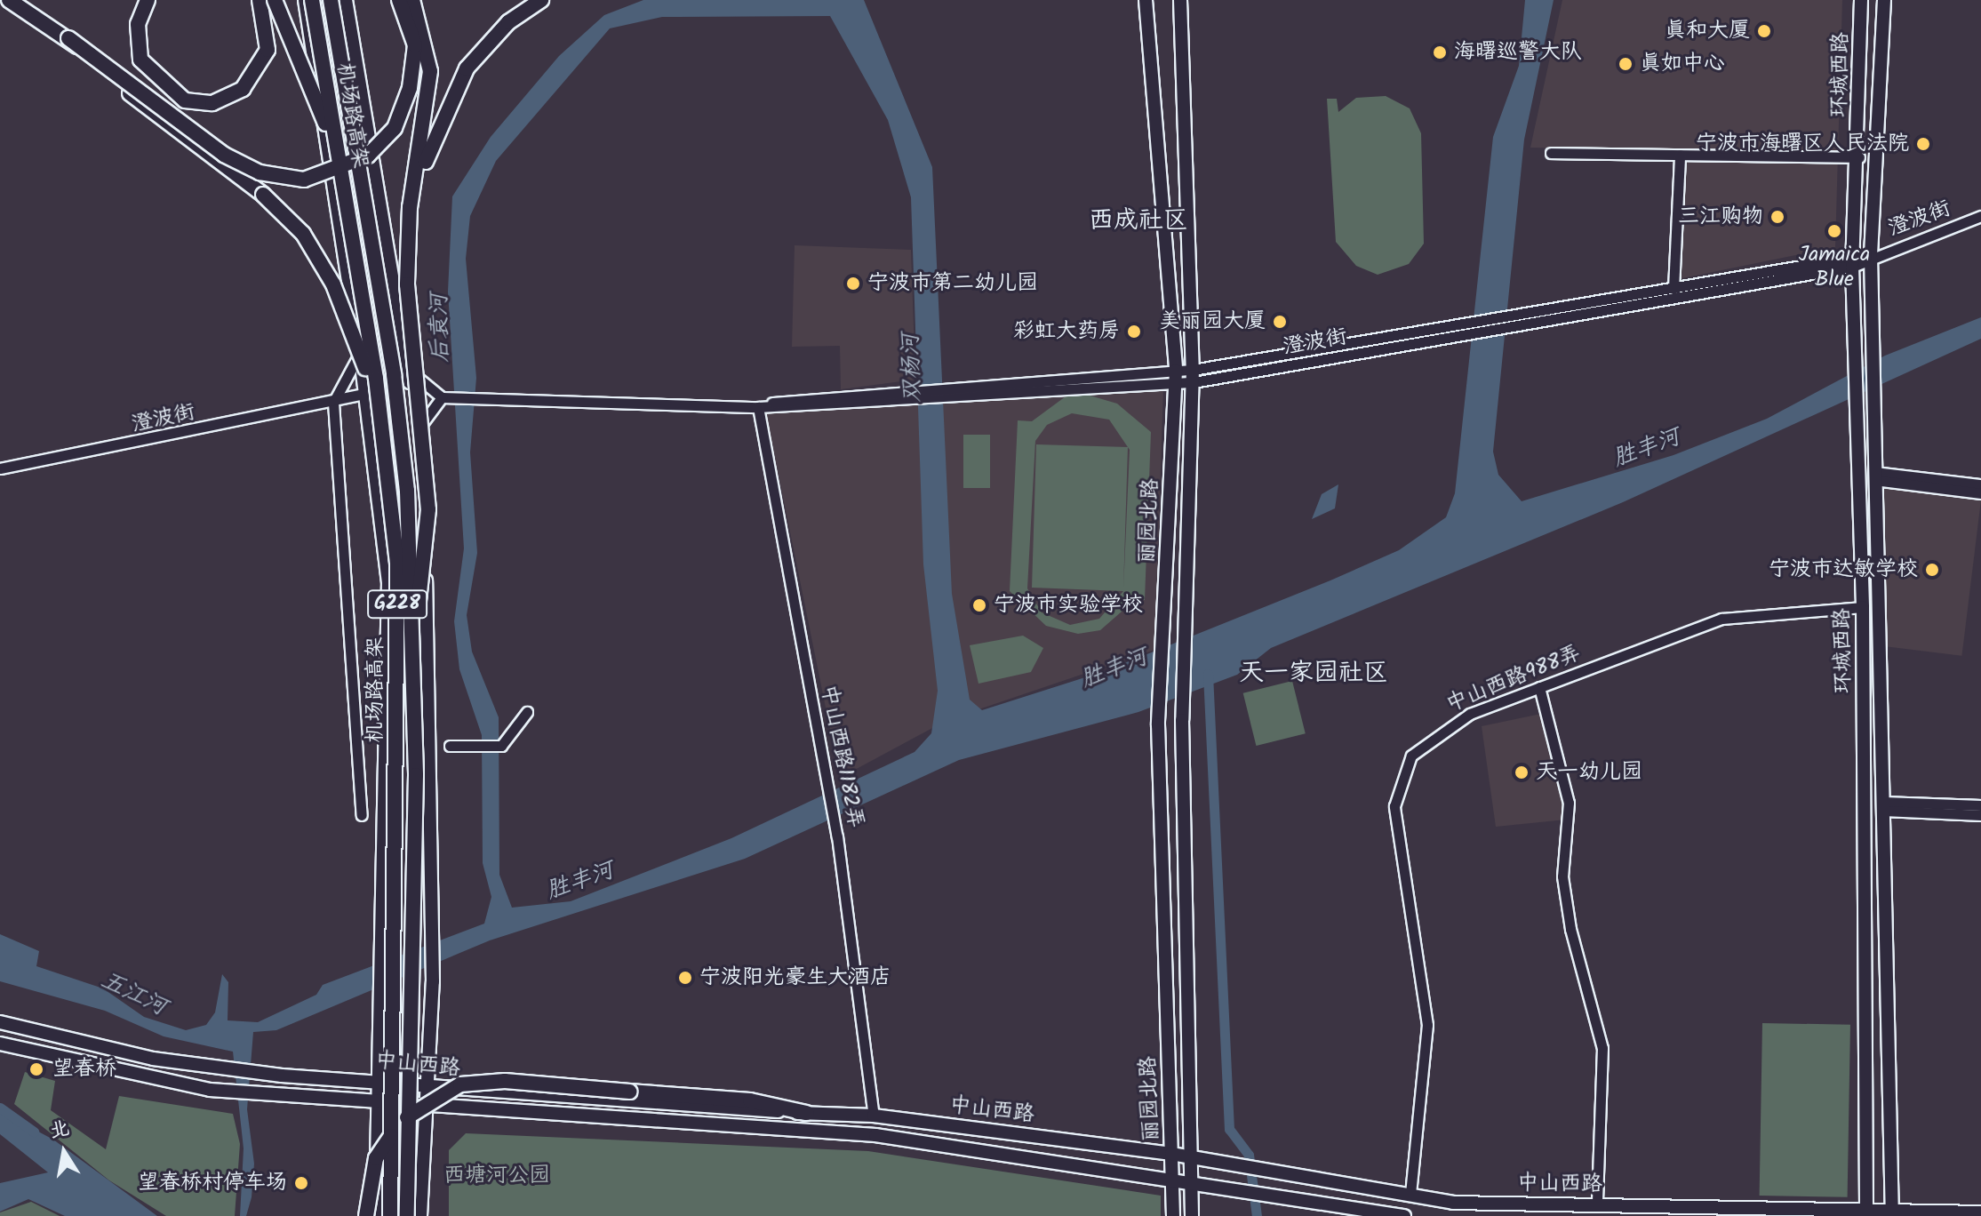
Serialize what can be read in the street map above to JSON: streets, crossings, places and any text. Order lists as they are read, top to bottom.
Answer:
{
  "streets": {
    "highway": ["机场路高架", "G228"],
    "main road": ["环城西路", "丽园北路", "中山西路"],
    "street": ["澄波街", "中山西路988弄", "中山西路1182弄"]
  },
  "crossings": [
    ["环城西路", "澄波街"],
    ["环城西路", "中山西路988弄"],
    ["环城西路", "中山西路"],
    ["澄波街", "丽园北路"],
    ["澄波街", "中山西路1182弄"],
    ["丽园北路", "中山西路"],
    ["中山西路988弄", "中山西路"],
    ["中山西路1182弄", "中山西路"]
  ],
  "districts": ["西成社区", "天一家园社区"],
  "water": [
    "后袁河",
    "双杨河",
    "胜丰河",
    "五江河"
  ],
  "parks": ["西塘河公园"],
  "places": [
    "真和大厦",
    "海曙巡警大队",
    "真如中心",
    "宁波市海曙区人民法院",
    "三江购物",
    "Jamaica Blue",
    "宁波市第二幼儿园",
    "美丽园大厦",
    "彩虹大药房",
    "宁波市达敏学校",
    "宁波市实验学校",
    "天一幼儿园",
    "宁波阳光豪生大酒店",
    "望春桥",
    "望春桥村停车场"
  ],
  "north": "top"
}
